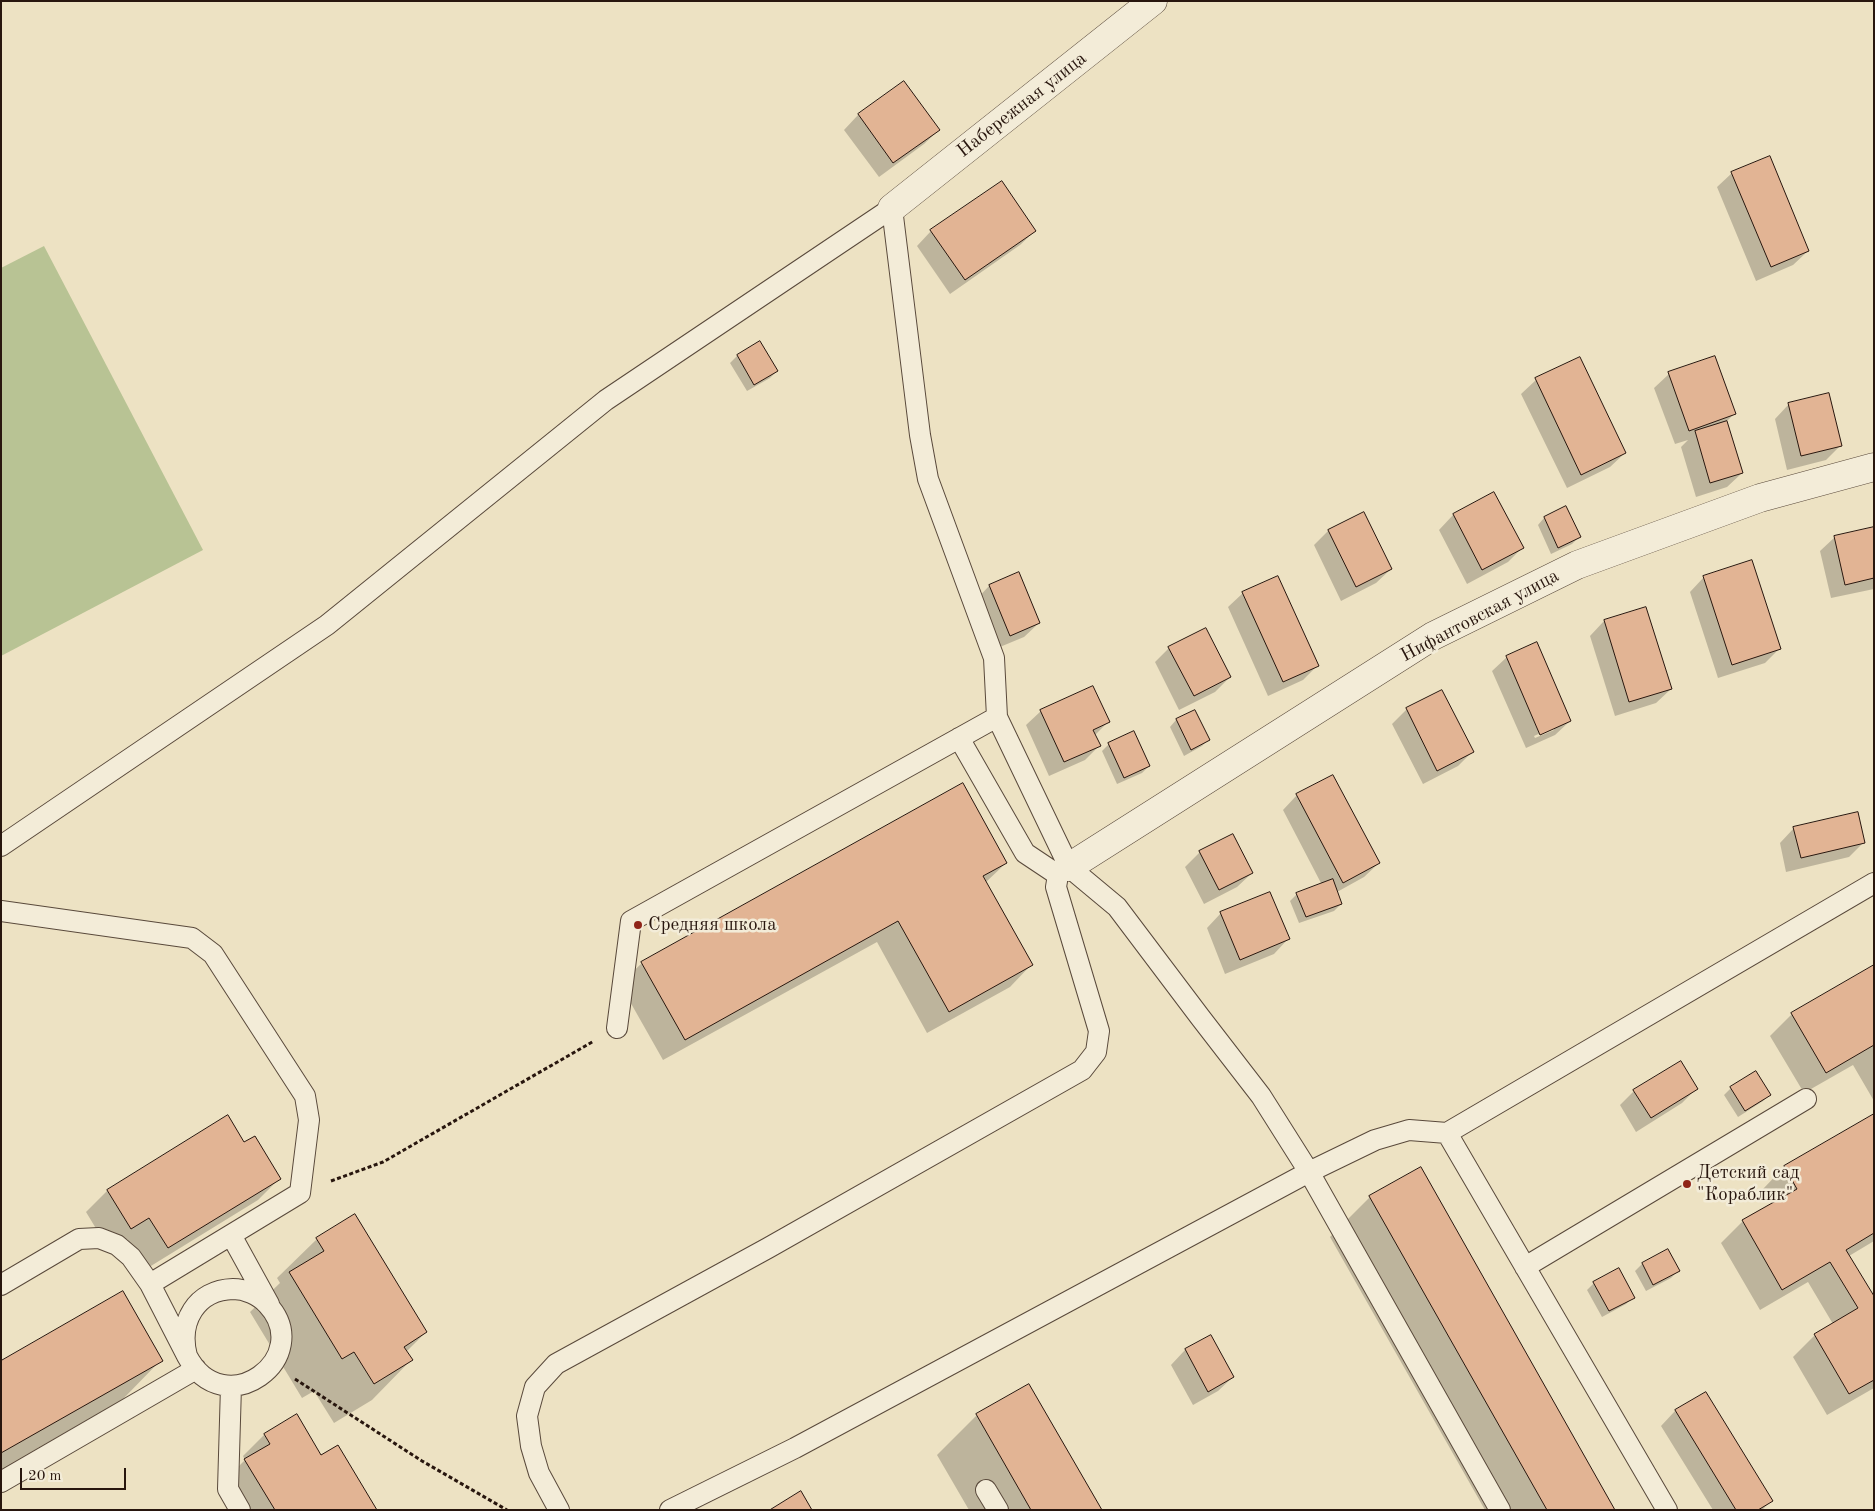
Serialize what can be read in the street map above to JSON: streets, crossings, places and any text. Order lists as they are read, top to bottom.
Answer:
{
  "streets": {
    "street": ["Набережная улица", "Нифантовская улица"]
  },
  "places": ["Средняя школа", "Детский сад \"Кораблик\""],
  "scale_bar": "20 m"
}
